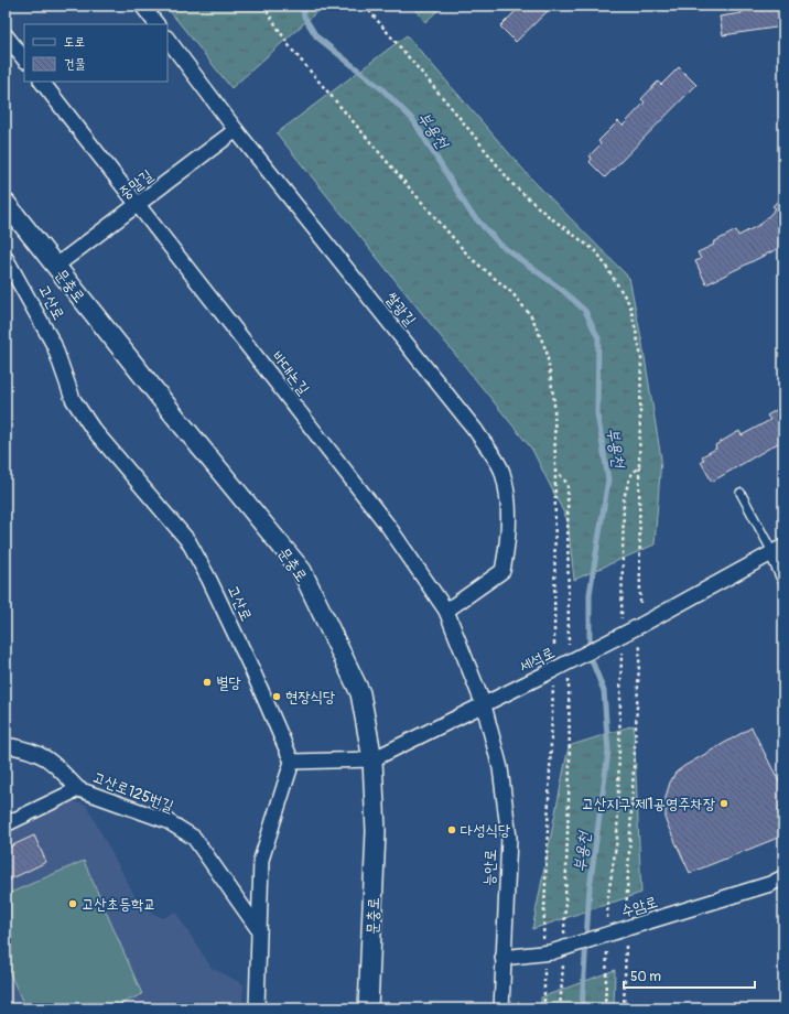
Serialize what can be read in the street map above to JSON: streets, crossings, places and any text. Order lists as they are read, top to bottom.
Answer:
{
  "streets": {
    "street": [
      "중말길",
      "문충로",
      "고산로",
      "쌀광길",
      "바대논길",
      "세석로",
      "고산로125번길",
      "능안로",
      "수암로"
    ]
  },
  "crossings": [
    ["중말길", "문충로"],
    ["중말길", "쌀광길"],
    ["중말길", "바대논길"],
    ["문충로", "세석로"],
    ["고산로", "세석로"],
    ["쌀광길", "바대논길"],
    ["바대논길", "세석로"],
    ["바대논길", "능안로"],
    ["세석로", "능안로"],
    ["능안로", "수암로"]
  ],
  "water": ["부용천"],
  "places": [
    "별당",
    "현장식당",
    "고산지구 제1공영주차장",
    "다성식당",
    "고산초등학교"
  ],
  "legend": ["도로", "건물"],
  "scale_bar": "50 m"
}
